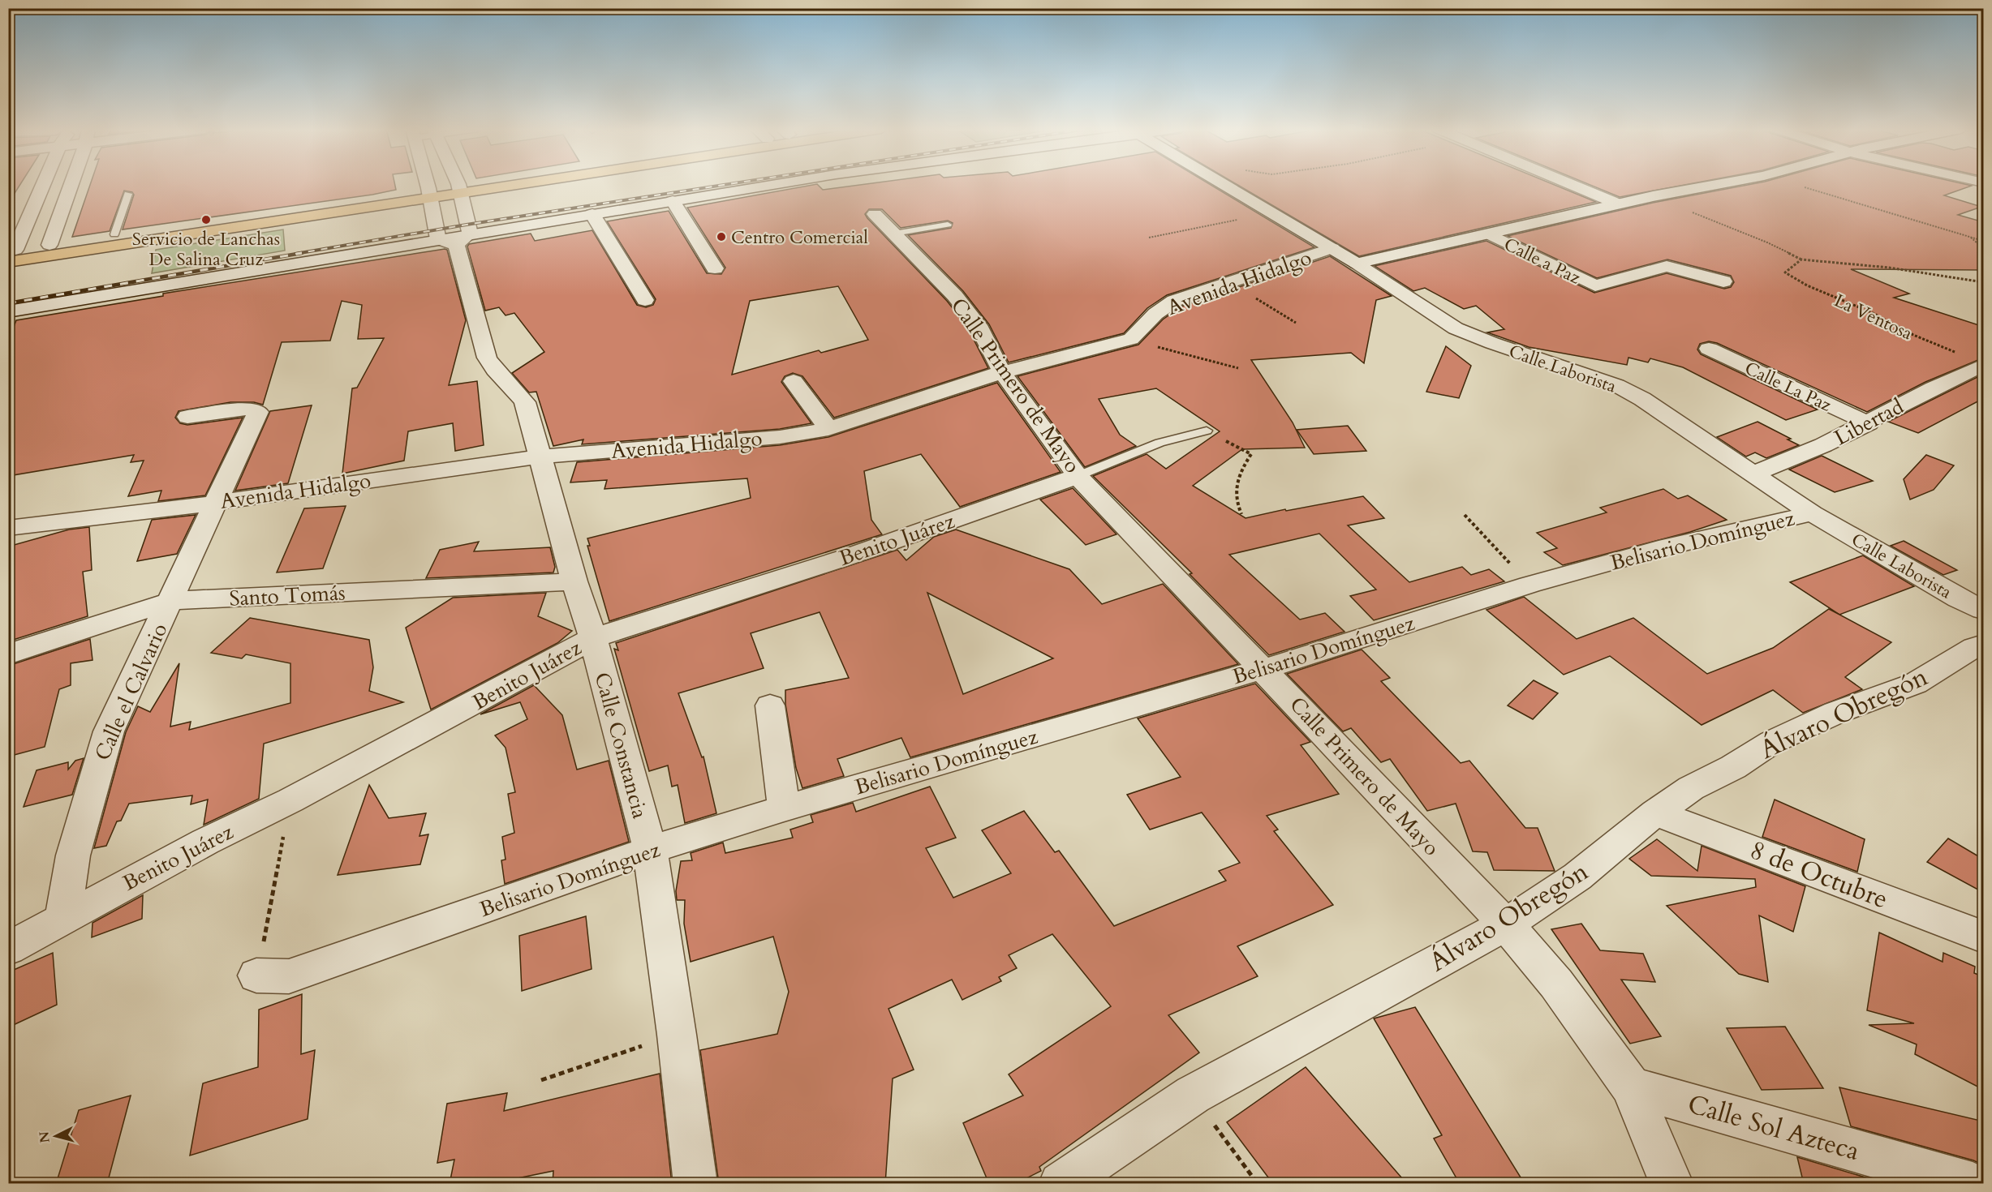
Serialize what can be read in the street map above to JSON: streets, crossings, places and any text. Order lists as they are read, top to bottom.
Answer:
{
  "streets": {
    "street": [
      "Calle a Paz",
      "Avenida Hidalgo",
      "Calle Laborista",
      "Calle Primero de Mayo",
      "Calle La Paz",
      "Libertad",
      "Benito Juárez",
      "Belisario Domínguez",
      "Santo Tomás",
      "Calle el Calvario",
      "Álvaro Obregón",
      "Calle Constancia",
      "8 de Octubre",
      "Calle Sol Azteca"
    ],
    "path": ["La Ventosa"]
  },
  "crossings": [
    ["Avenida Hidalgo", "Calle Laborista"],
    ["Avenida Hidalgo", "Calle Primero de Mayo"],
    ["Avenida Hidalgo", "Calle el Calvario"],
    ["Avenida Hidalgo", "Calle Constancia"],
    ["La Ventosa", "Libertad"],
    ["Calle Laborista", "Libertad"],
    ["Calle Laborista", "Belisario Domínguez"],
    ["Calle Primero de Mayo", "Benito Juárez"],
    ["Calle Primero de Mayo", "Belisario Domínguez"],
    ["Calle Primero de Mayo", "Álvaro Obregón"],
    ["Calle Primero de Mayo", "Calle Sol Azteca"],
    ["Calle La Paz", "Libertad"],
    ["Benito Juárez", "Calle el Calvario"],
    ["Benito Juárez", "Calle Constancia"],
    ["Belisario Domínguez", "Calle Constancia"],
    ["Santo Tomás", "Calle el Calvario"],
    ["Santo Tomás", "Calle Constancia"],
    ["Álvaro Obregón", "8 de Octubre"]
  ],
  "places": ["Servicio de Lanchas De Salina Cruz", "Centro Comercial"],
  "north": "left"
}
